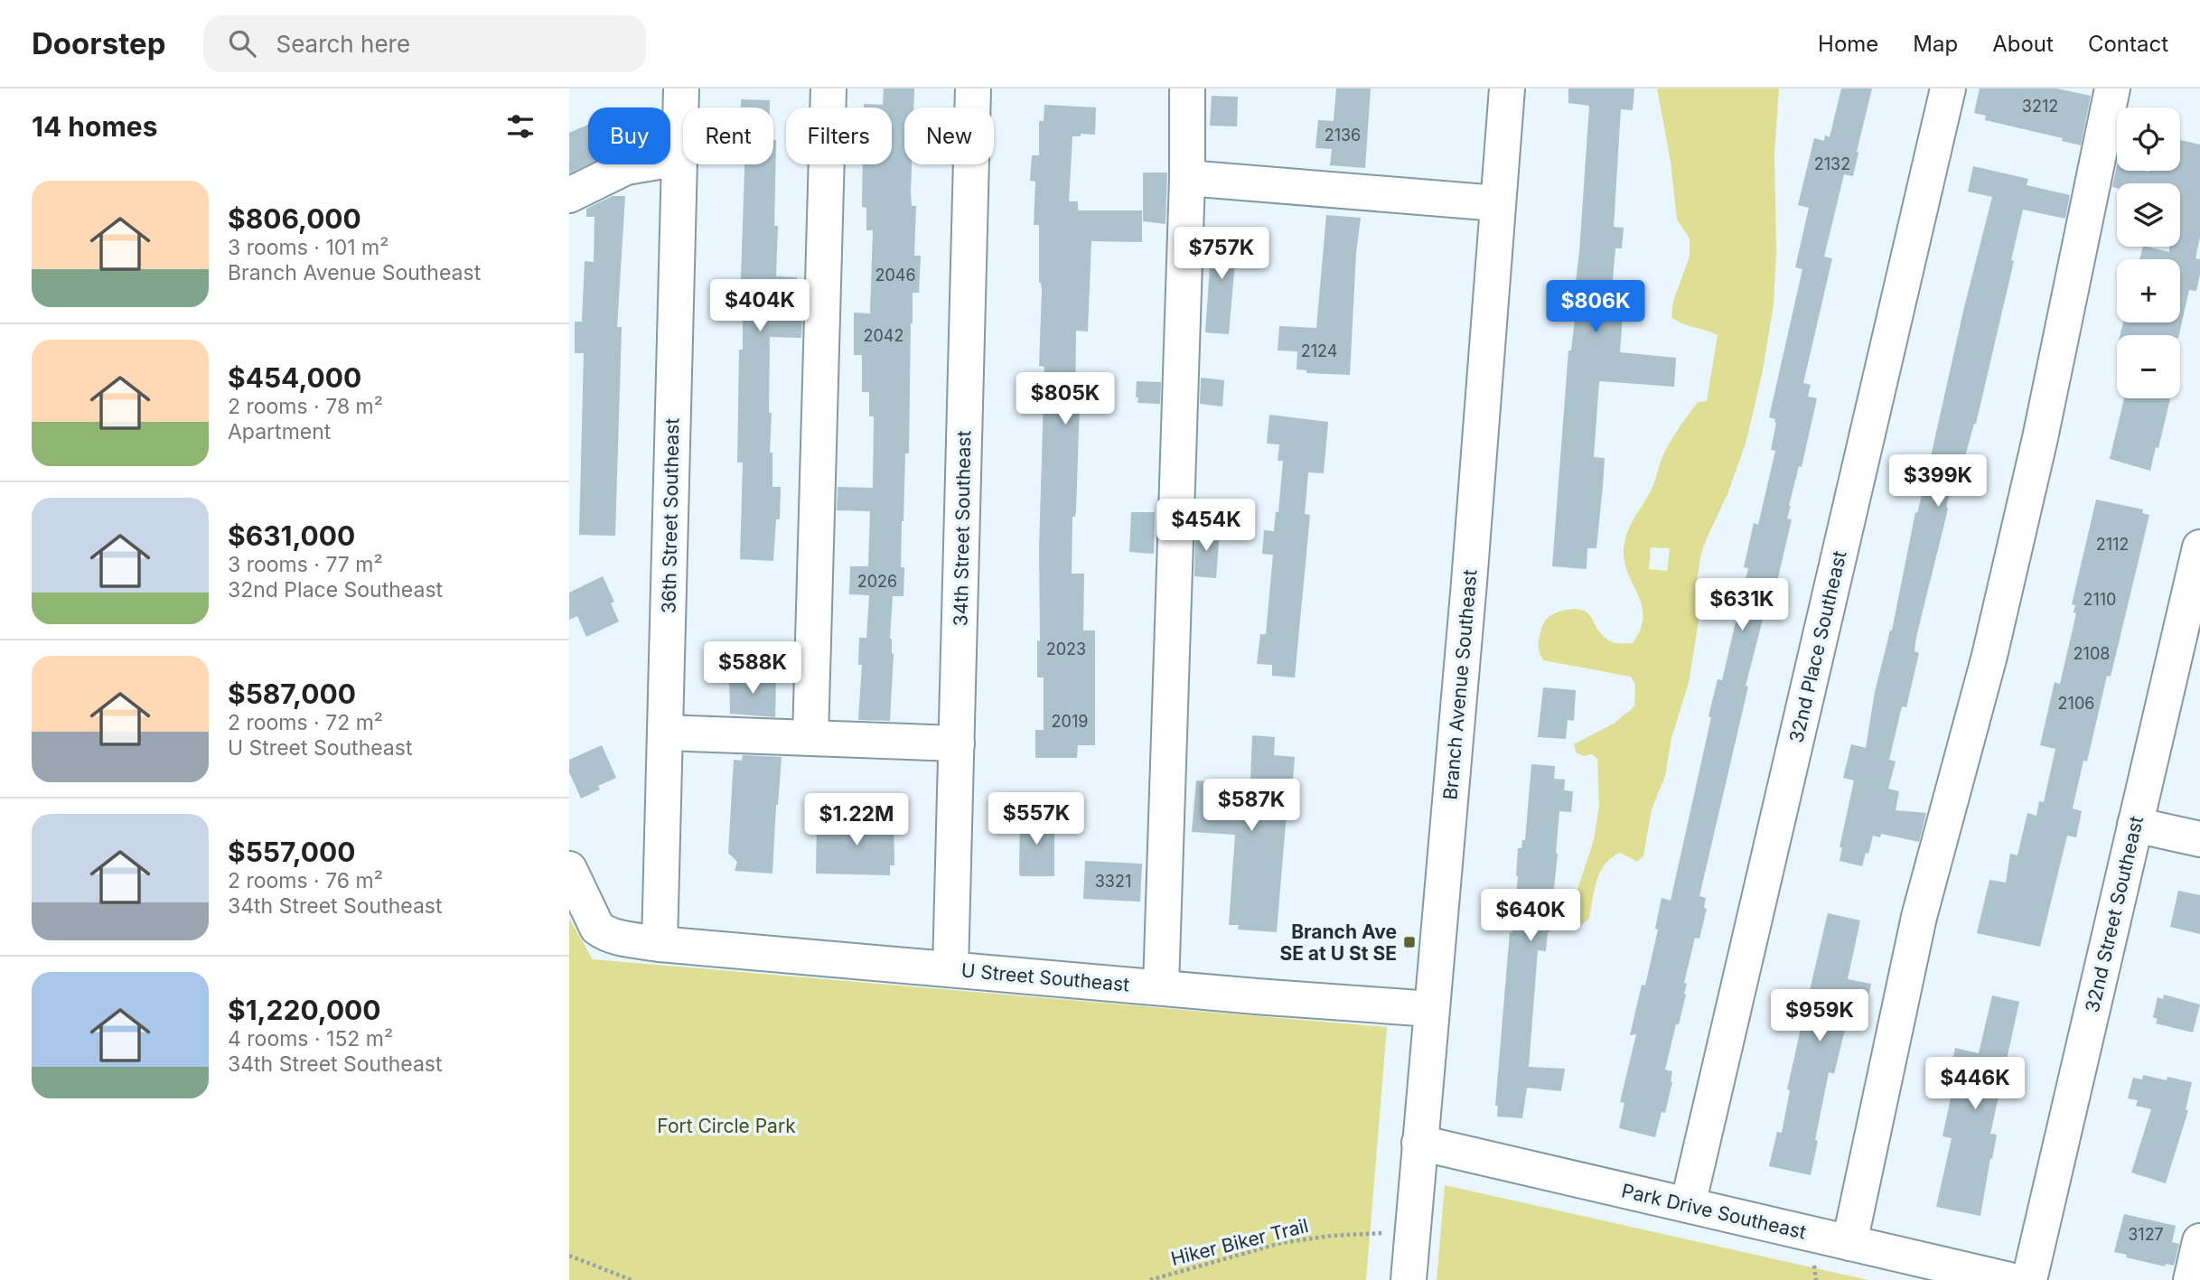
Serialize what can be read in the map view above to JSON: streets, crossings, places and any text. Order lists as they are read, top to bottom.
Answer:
{
  "streets": {
    "main road": [
      "36th Street Southeast",
      "34th Street Southeast",
      "32nd Place Southeast",
      "Branch Avenue Southeast",
      "32nd Street Southeast",
      "U Street Southeast",
      "Park Drive Southeast"
    ],
    "path": ["Hiker Biker Trail"]
  },
  "crossings": [
    ["36th Street Southeast", "U Street Southeast"],
    ["34th Street Southeast", "U Street Southeast"],
    ["32nd Place Southeast", "Park Drive Southeast"],
    ["Branch Avenue Southeast", "U Street Southeast"],
    ["Branch Avenue Southeast", "Park Drive Southeast"],
    ["Branch Avenue Southeast", "Hiker Biker Trail"]
  ],
  "parks": ["Fort Circle Park"],
  "places": {
    "transit": ["Branch Ave SE at U St SE"]
  },
  "house_numbers": [
    "3212",
    "2136",
    "2132",
    "2046",
    "2042",
    "2124",
    "2112",
    "2026",
    "2110",
    "2023",
    "2108",
    "2106",
    "2019",
    "3321",
    "3127"
  ],
  "page": {
    "header": "Doorstep",
    "search": "Search here",
    "nav": [
      "Home",
      "Map",
      "About",
      "Contact"
    ],
    "heading": "14 homes",
    "map_buttons": ["+", "−"],
    "chip": [
      "Buy",
      "Rent",
      "Filters",
      "New"
    ],
    "list": [
      {
        "name": "$806,000",
        "note": "3 rooms · 101 m² · Branch Avenue Southeast"
      },
      {
        "name": "$454,000",
        "note": "2 rooms · 78 m² · Apartment"
      },
      {
        "name": "$631,000",
        "note": "3 rooms · 77 m² · 32nd Place Southeast"
      },
      {
        "name": "$587,000",
        "note": "2 rooms · 72 m² · U Street Southeast"
      },
      {
        "name": "$557,000",
        "note": "2 rooms · 76 m² · 34th Street Southeast"
      },
      {
        "name": "$1,220,000",
        "note": "4 rooms · 152 m² · 34th Street Southeast"
      }
    ],
    "price": [
      "$757K",
      "$404K",
      "$806K",
      "$805K",
      "$399K",
      "$454K",
      "$631K",
      "$588K",
      "$587K",
      "$557K",
      "$1.22M",
      "$640K",
      "$959K",
      "$446K"
    ]
  }
}
